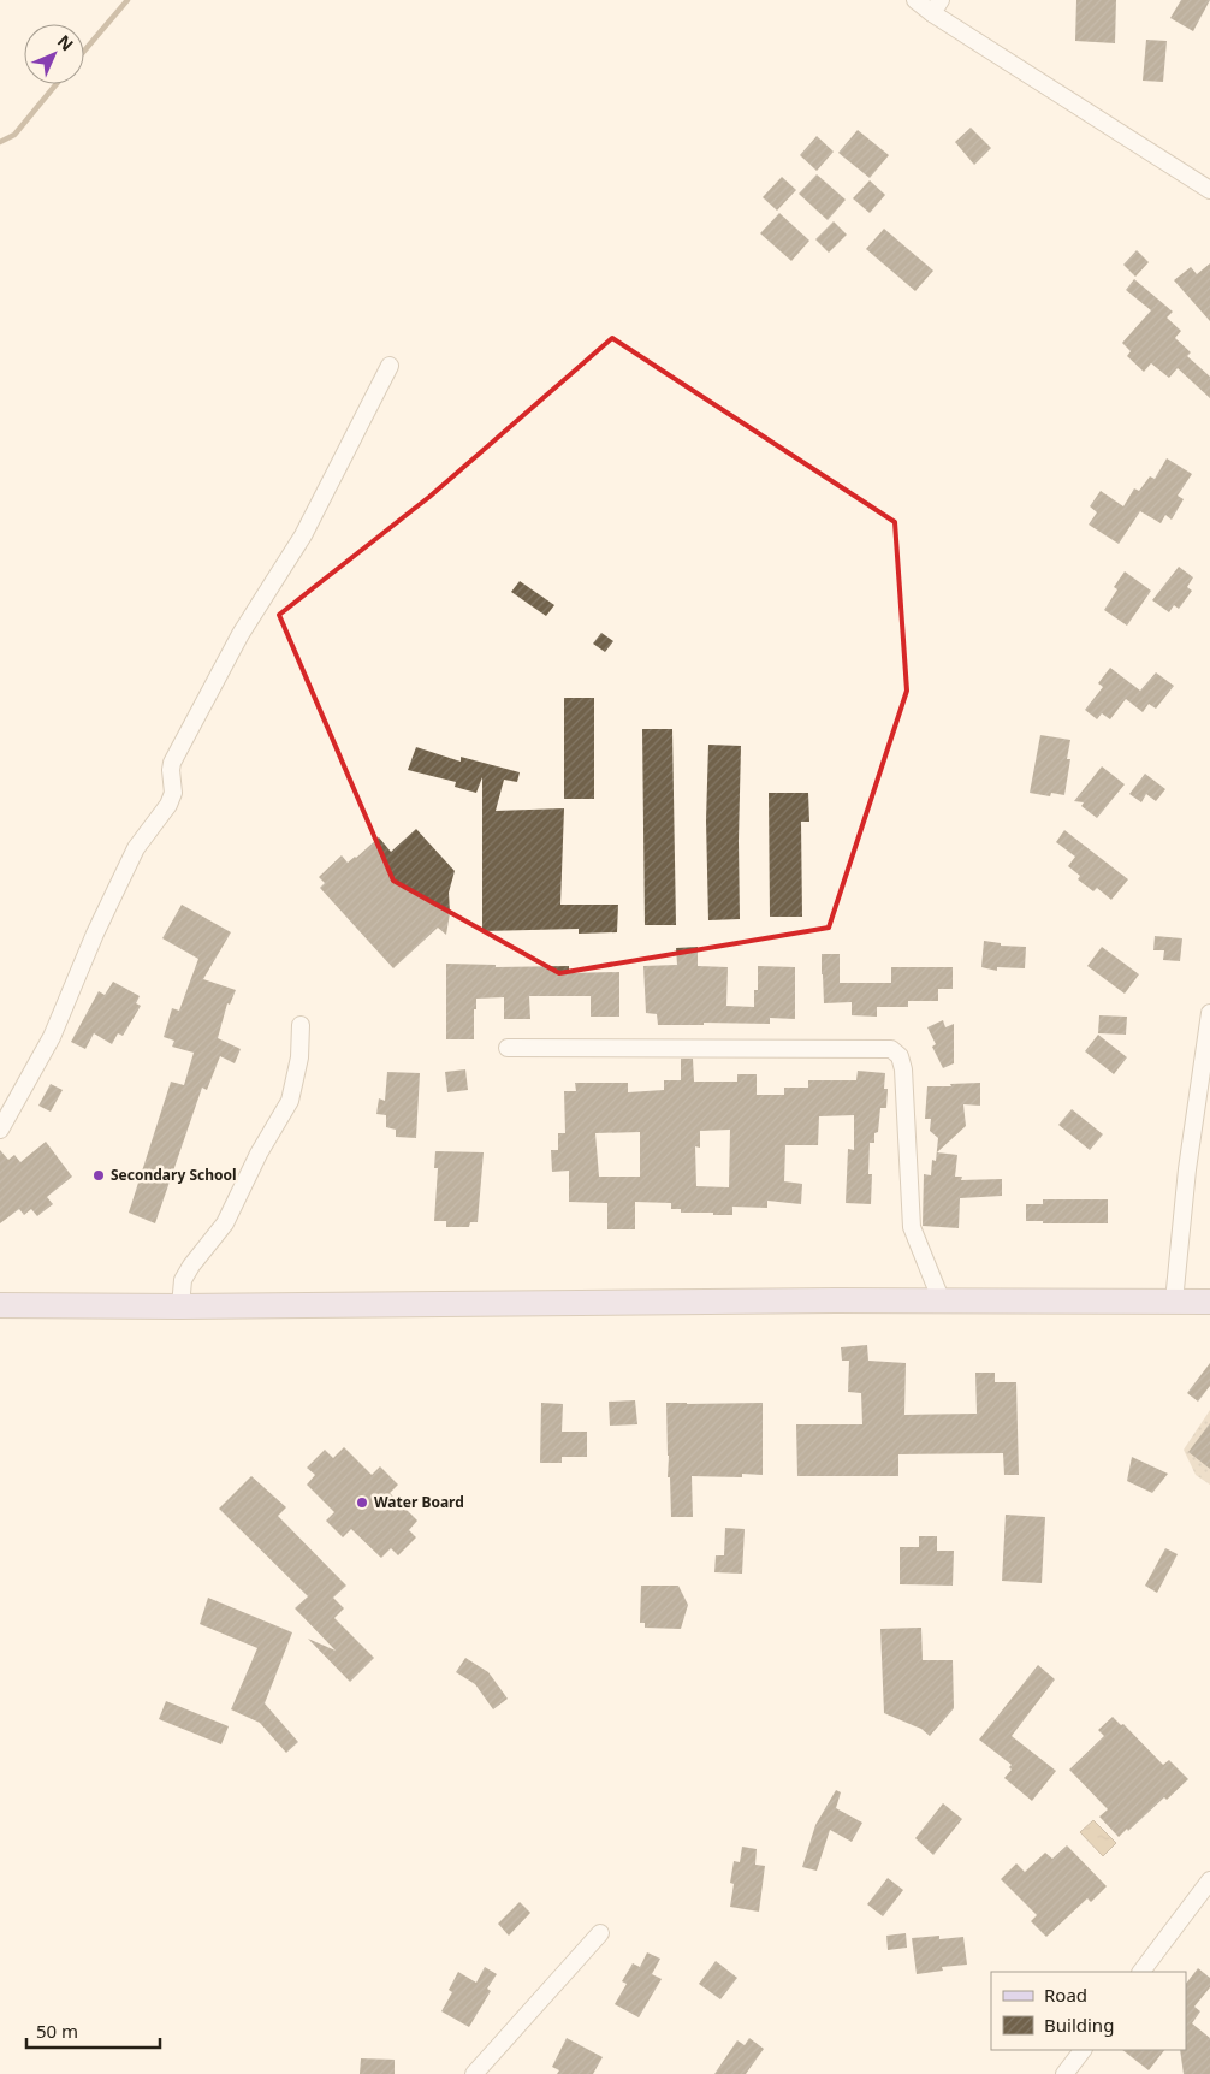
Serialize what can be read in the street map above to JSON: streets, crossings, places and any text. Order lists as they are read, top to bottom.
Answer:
{
  "places": ["Secondary School", "Water Board"],
  "legend": ["Road", "Building"],
  "scale_bar": "50 m",
  "north": "top right"
}
